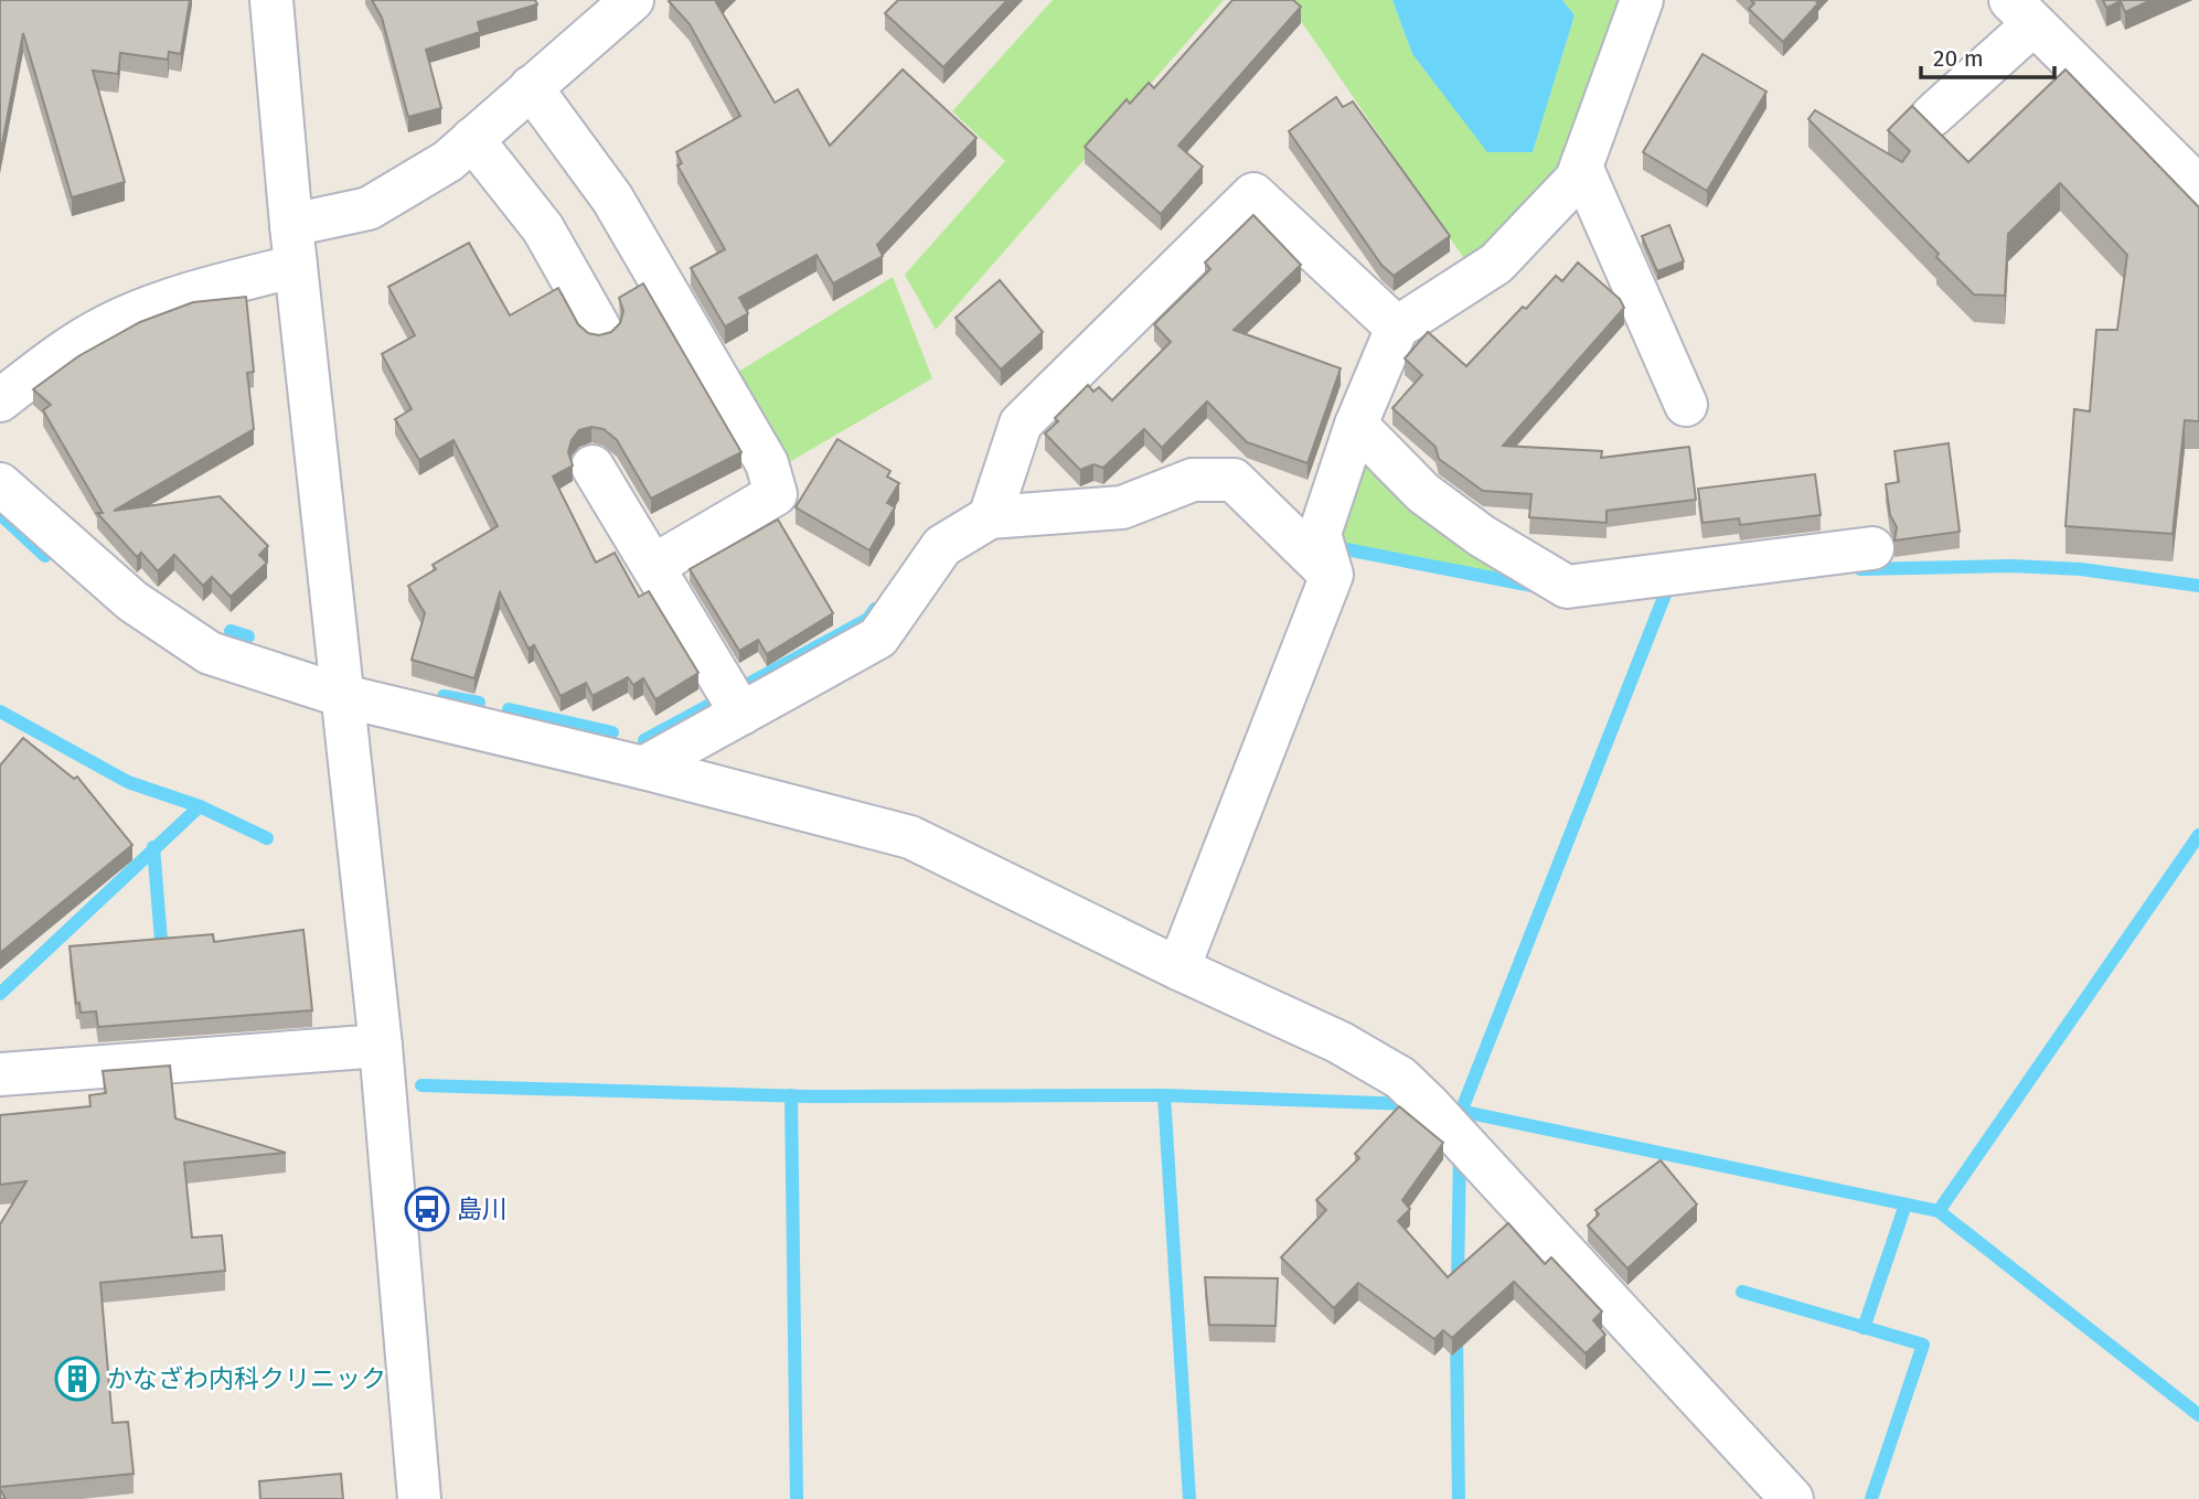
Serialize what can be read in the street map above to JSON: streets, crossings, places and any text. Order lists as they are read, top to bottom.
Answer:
{
  "places": {
    "bus stop": ["島川"],
    "building": ["かなざわ内科クリニック"]
  },
  "scale_bar": "20 m"
}
